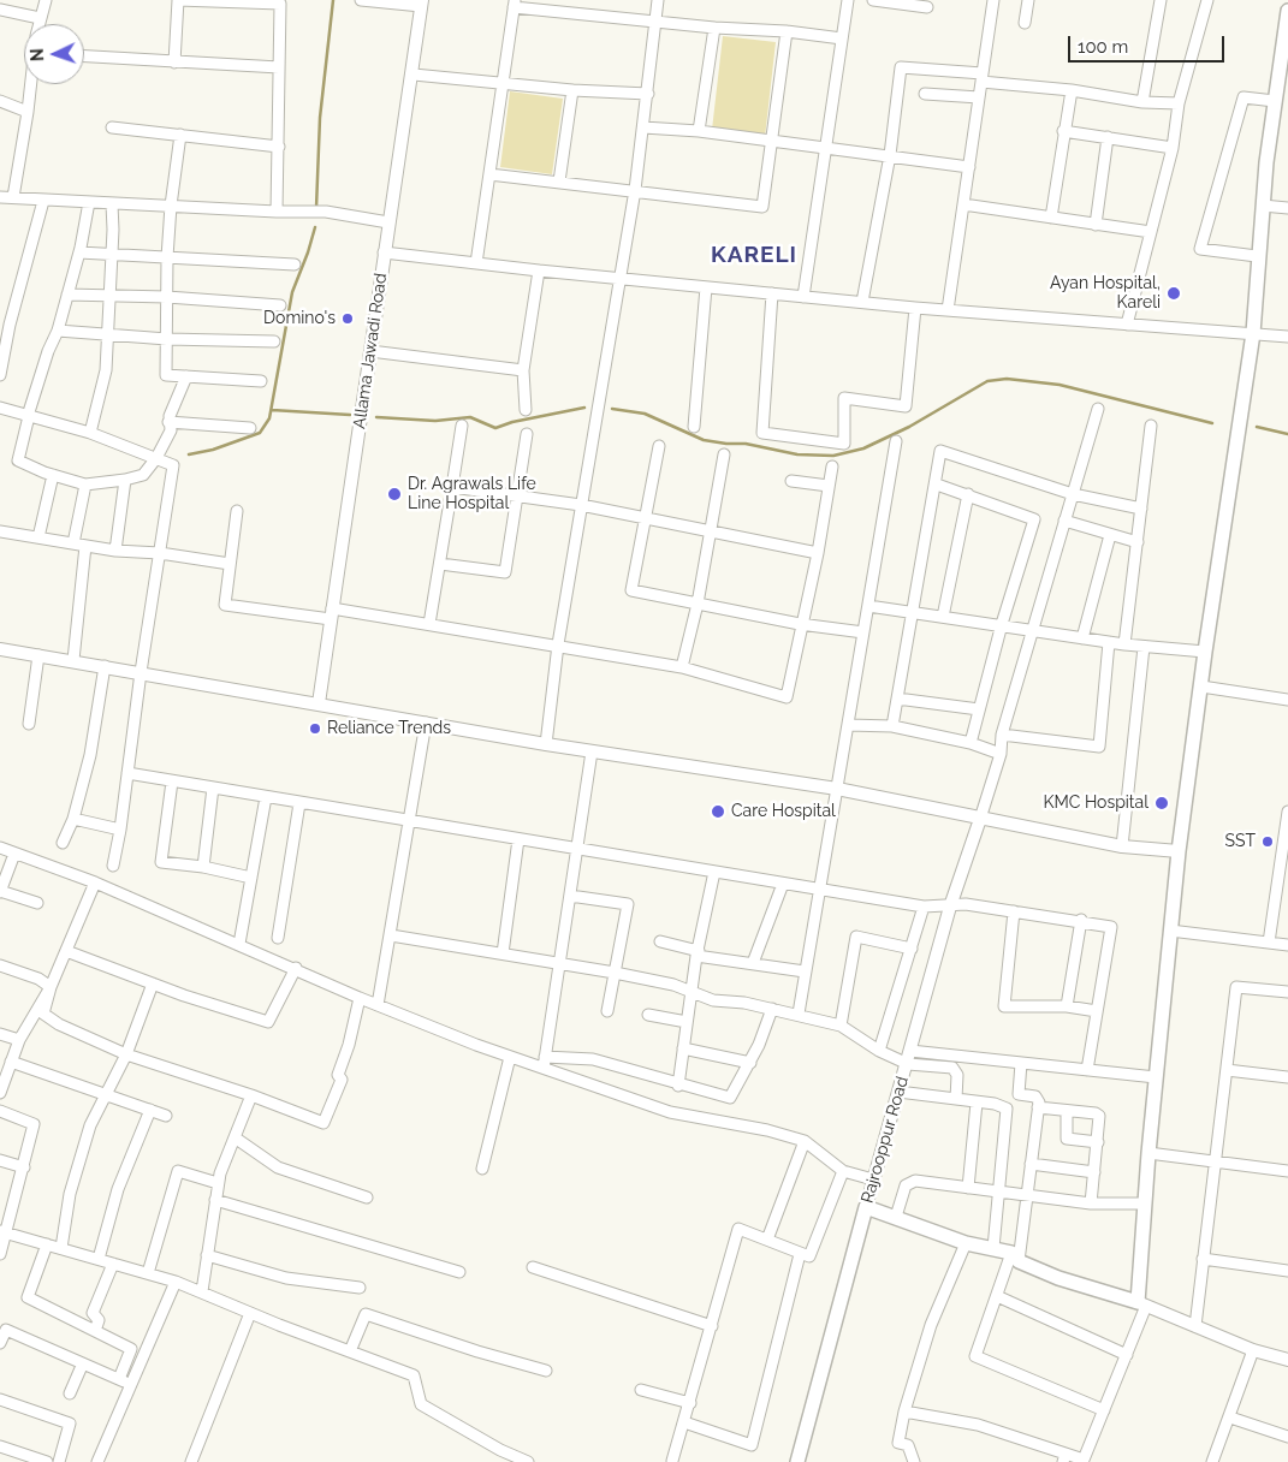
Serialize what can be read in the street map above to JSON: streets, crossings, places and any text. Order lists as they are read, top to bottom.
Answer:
{
  "streets": {
    "main road": ["Rajrooppur Road"],
    "street": ["Allama Jawadi Road"]
  },
  "districts": ["KARELI"],
  "places": [
    "Ayan Hospital, Kareli",
    "Domino's",
    "Dr. Agrawals Life Line Hospital",
    "Reliance Trends",
    "KMC Hospital",
    "Care Hospital",
    "SST"
  ],
  "scale_bar": "100 m",
  "north": "left"
}
